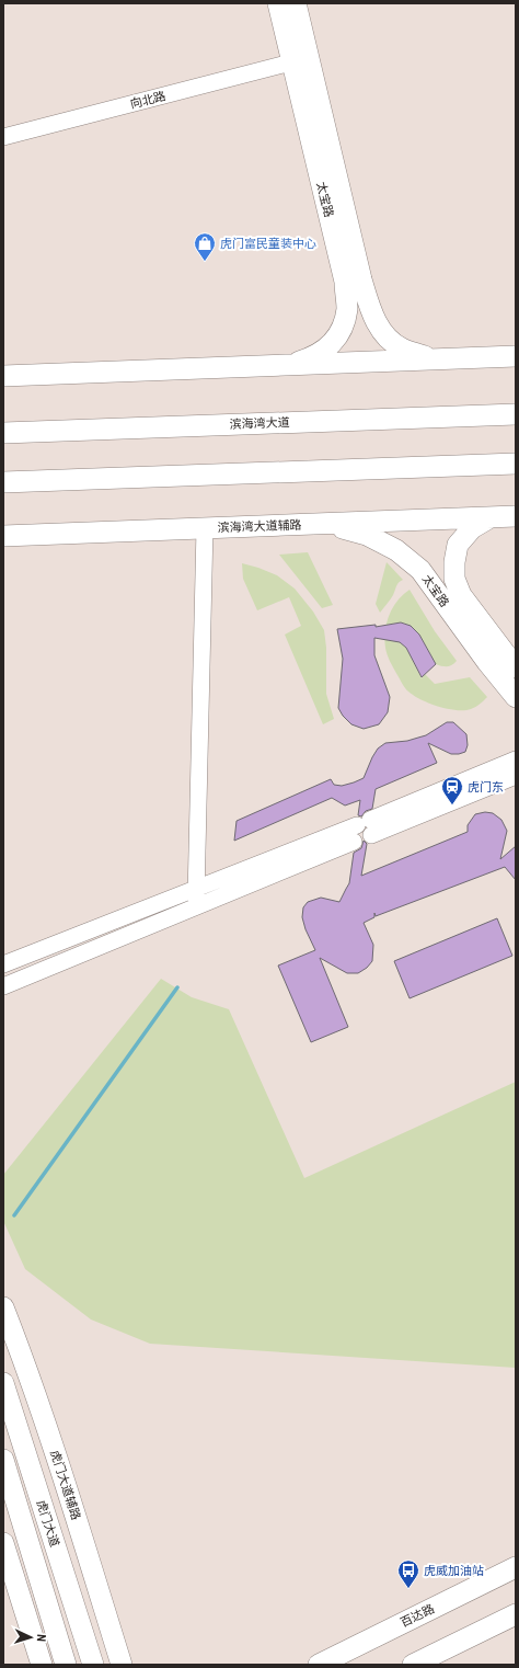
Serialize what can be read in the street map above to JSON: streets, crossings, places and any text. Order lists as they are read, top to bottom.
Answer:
{
  "streets": {
    "main road": [
      "太宝路",
      "滨海湾大道",
      "滨海湾大道辅路",
      "虎门大道辅路",
      "虎门大道",
      "百达路"
    ],
    "street": ["向北路"]
  },
  "crossings": [
    ["向北路", "太宝路"],
    ["太宝路", "滨海湾大道辅路"]
  ],
  "places": {
    "shop": ["虎门富民童装中心"],
    "station": ["虎门东"],
    "bus stop": ["虎威加油站"]
  },
  "north": "right"
}
